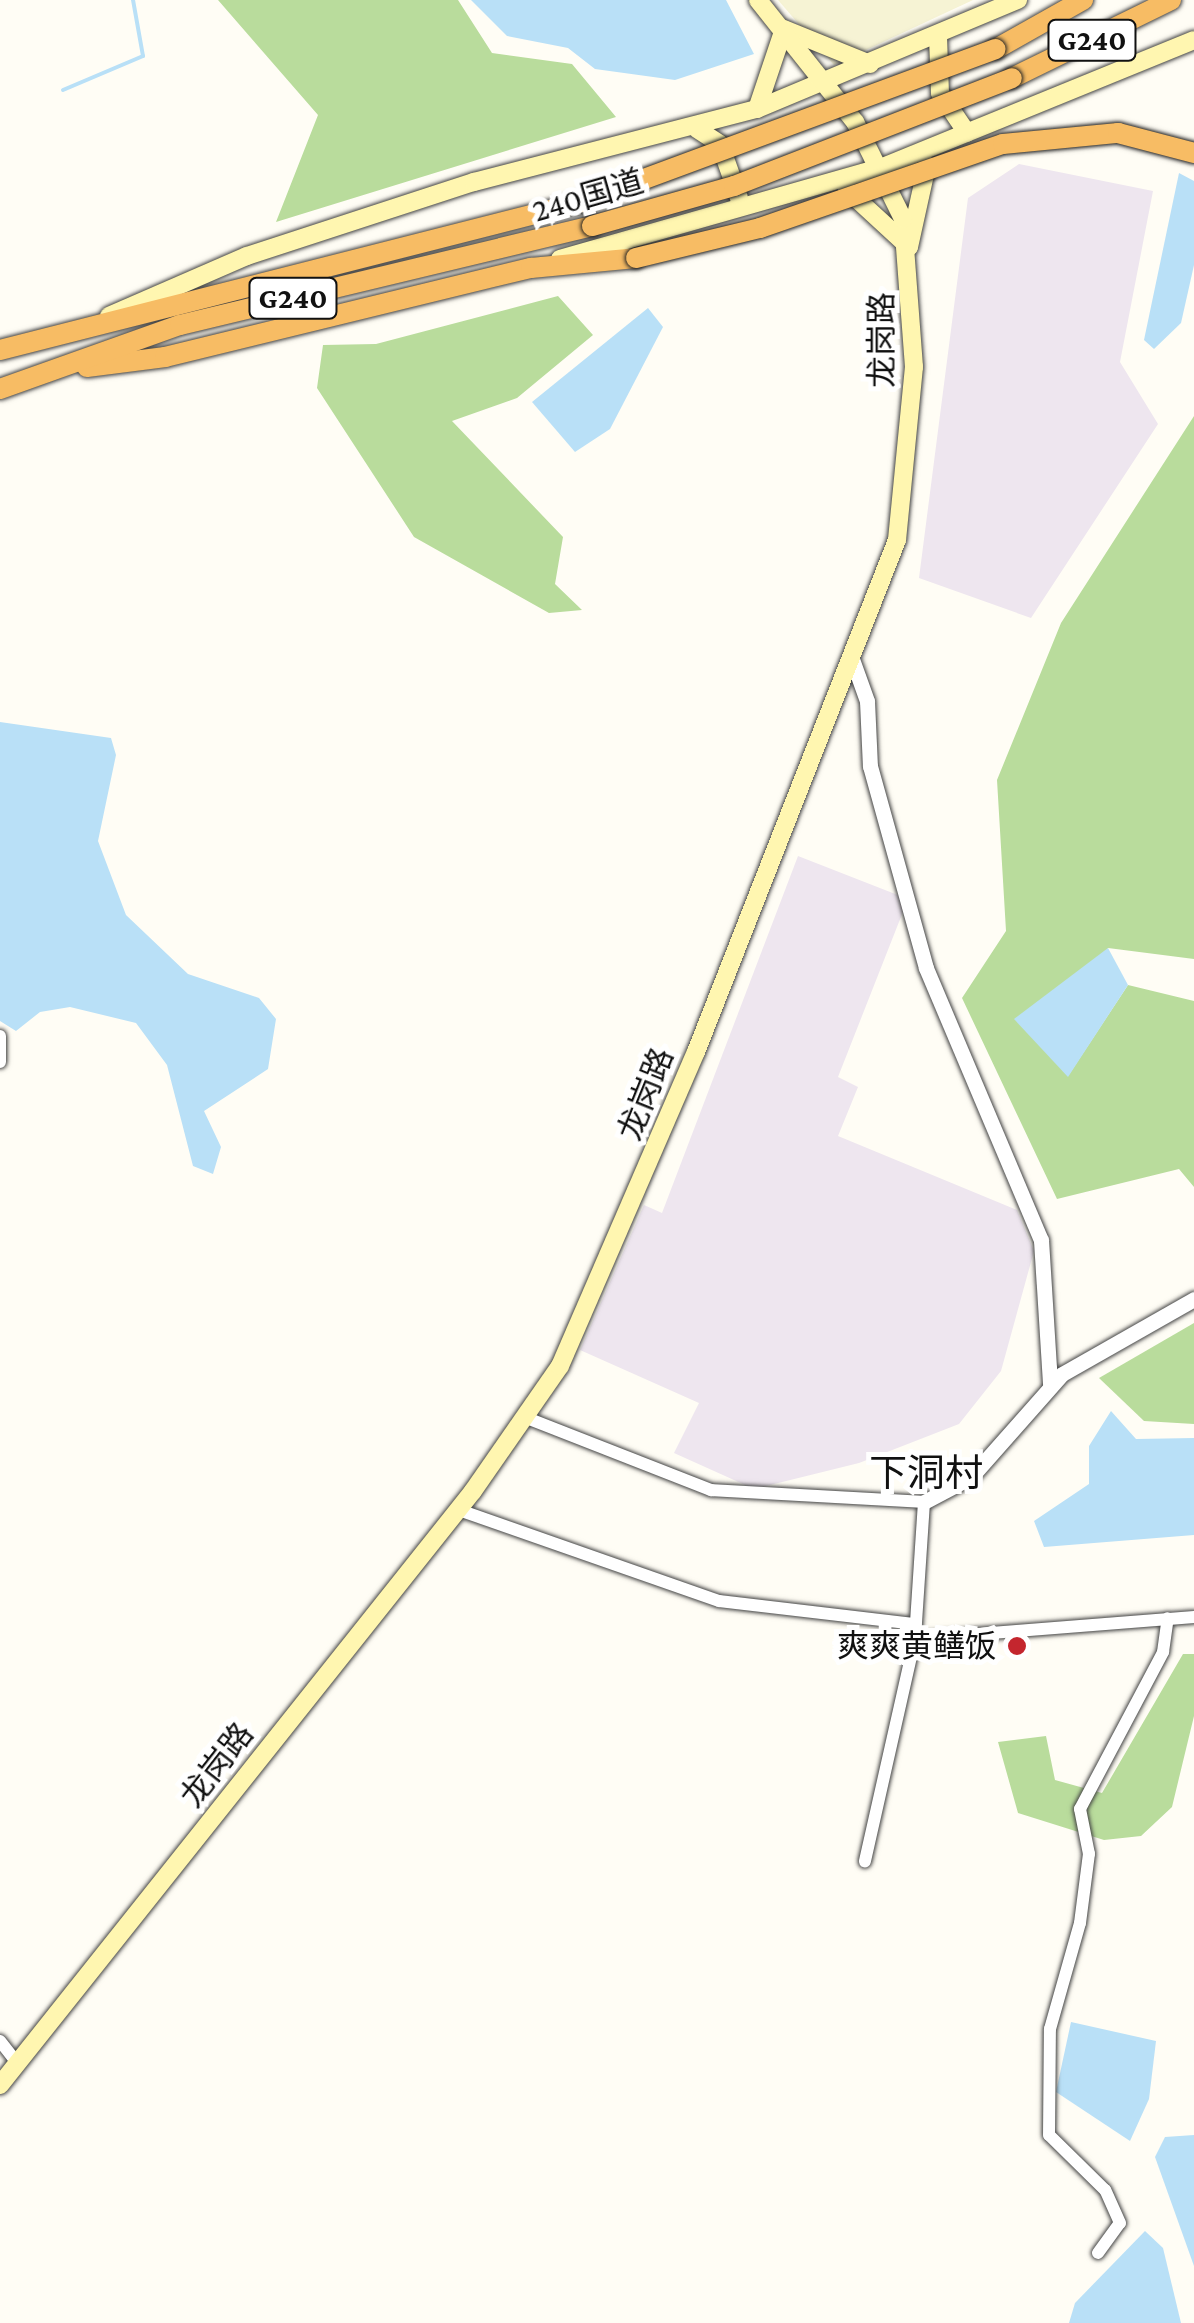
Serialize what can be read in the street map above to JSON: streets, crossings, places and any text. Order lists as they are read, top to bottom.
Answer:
{
  "streets": {
    "highway": ["G240", "240国道"],
    "main road": ["龙岗路"]
  },
  "districts": ["下洞村"],
  "places": ["爽爽黄鳝饭"]
}
